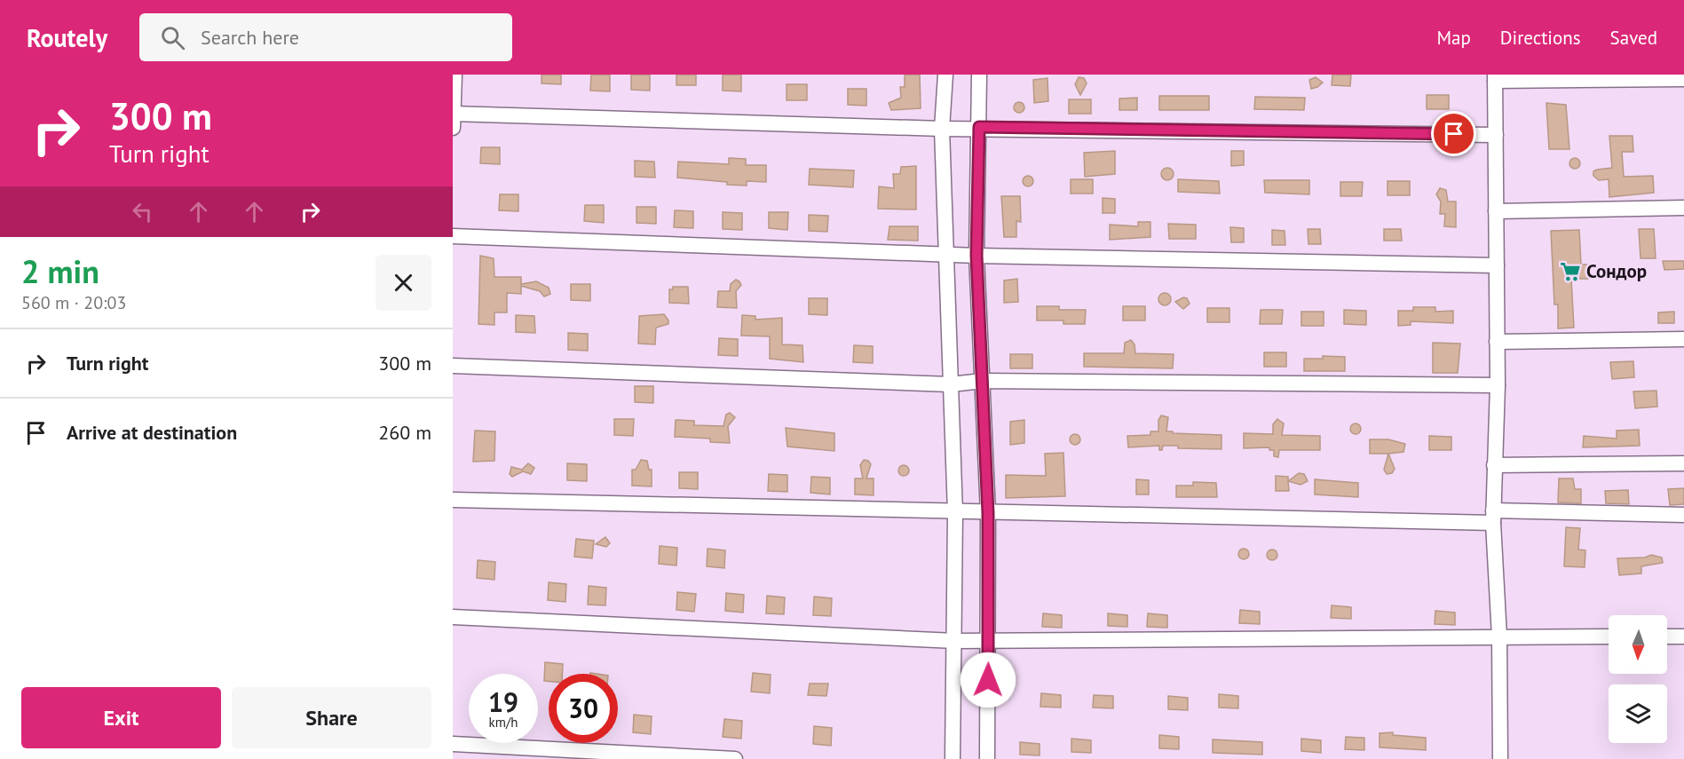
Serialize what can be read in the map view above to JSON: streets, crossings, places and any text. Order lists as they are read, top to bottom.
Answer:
{
  "places": {
    "supermarket": ["Сондор"]
  },
  "north": "bottom",
  "page": {
    "header": "Routely",
    "search": "Search here",
    "nav": ["Map", "Directions", "Saved"],
    "turn": ["300 m", "Turn right"],
    "heading": ["2 min", "560 m · 20:03"],
    "list": [
      {
        "name": "Turn right",
        "value": "300 m"
      },
      {
        "name": "Arrive at destination",
        "value": "260 m"
      }
    ],
    "speed": "19 km/h",
    "limit": "30",
    "buttons": ["Exit", "Share"]
  }
}
